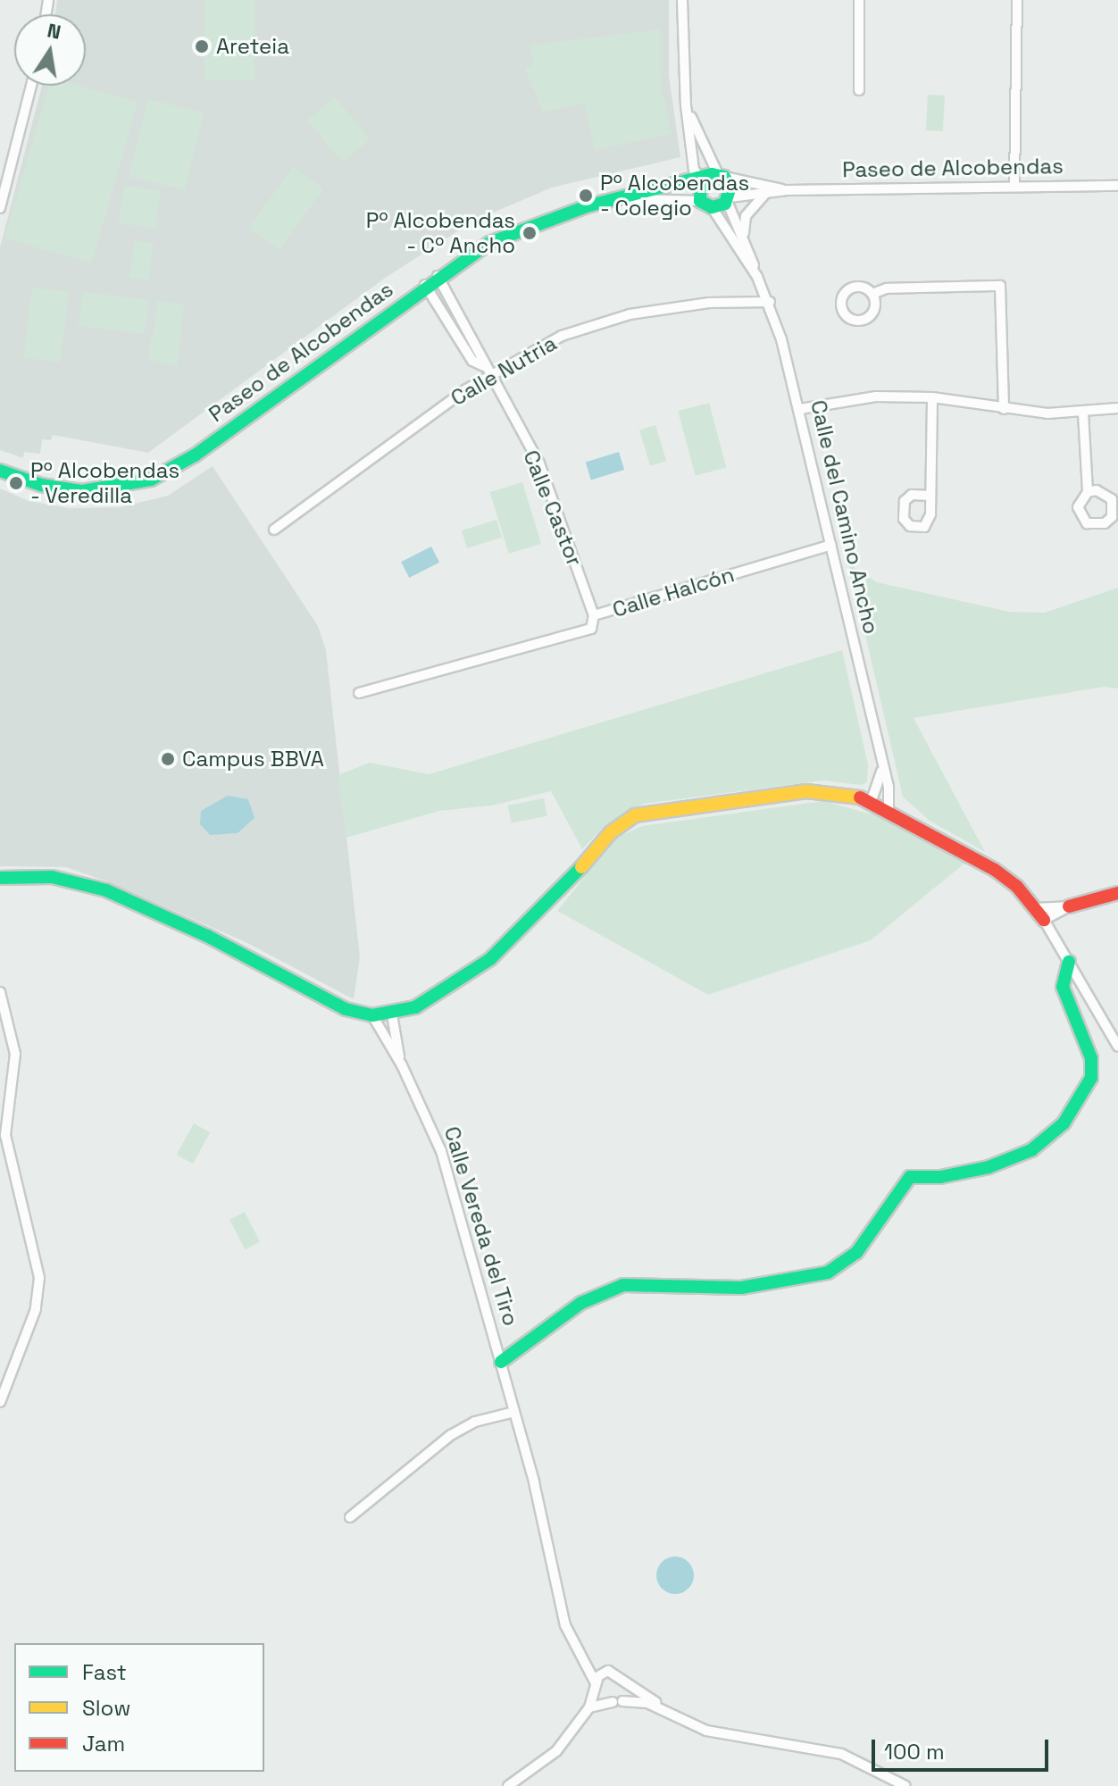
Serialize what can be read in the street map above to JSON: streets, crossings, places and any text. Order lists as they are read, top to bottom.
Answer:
{
  "streets": {
    "street": [
      "Paseo de Alcobendas",
      "Calle Nutria",
      "Calle Castor",
      "Calle del Camino Ancho",
      "Calle Halcón",
      "Calle Vereda del Tiro"
    ]
  },
  "crossings": [
    ["Paseo de Alcobendas", "Calle Castor"],
    ["Paseo de Alcobendas", "Calle del Camino Ancho"],
    ["Calle Nutria", "Calle Castor"],
    ["Calle Nutria", "Calle del Camino Ancho"],
    ["Calle Castor", "Calle Halcón"],
    ["Calle del Camino Ancho", "Calle Halcón"]
  ],
  "places": [
    "Areteia",
    "Pº Alcobendas - Colegio",
    "Pº Alcobendas - Cº Ancho",
    "Pº Alcobendas - Veredilla",
    "Campus BBVA"
  ],
  "legend": ["Fast", "Slow", "Jam"],
  "scale_bar": "100 m",
  "north": "top"
}
